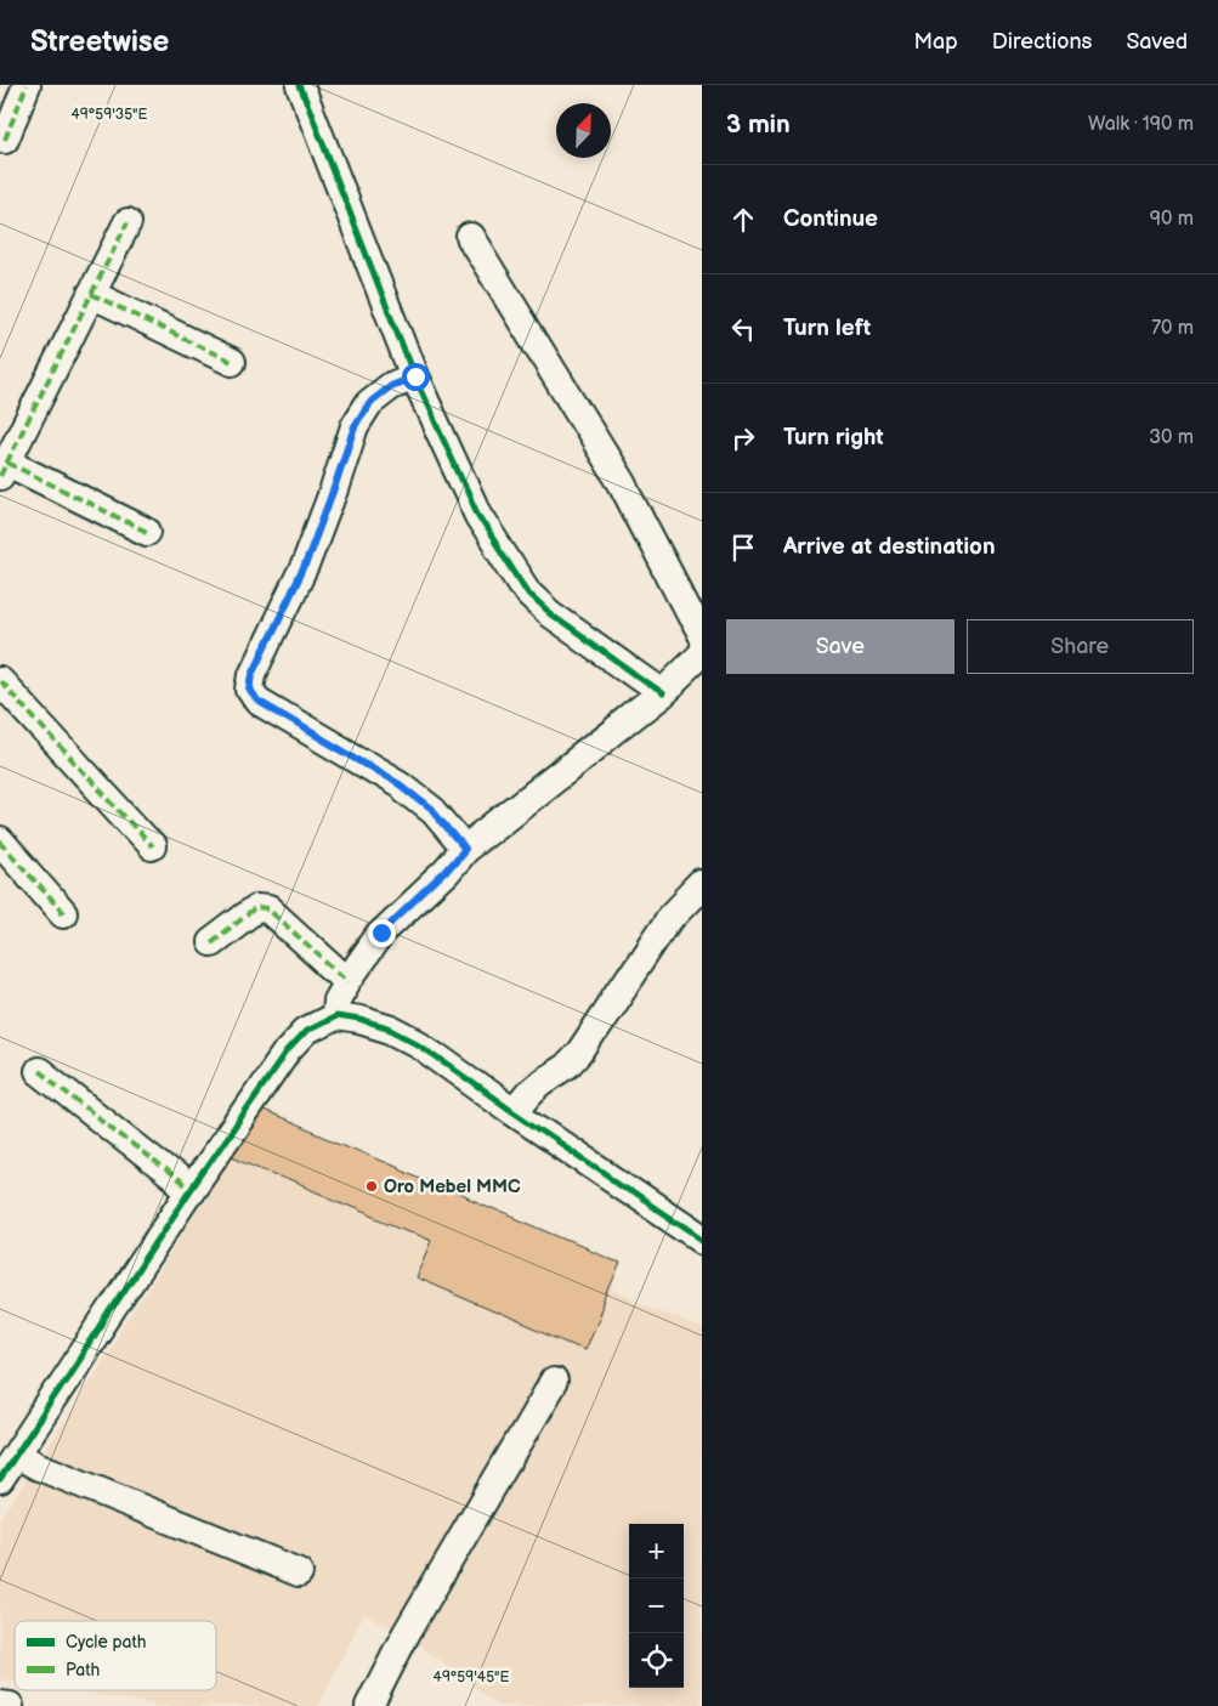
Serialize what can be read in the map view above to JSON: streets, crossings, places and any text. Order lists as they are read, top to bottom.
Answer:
{
  "places": ["Oro Mebel MMC"],
  "legend": ["Cycle path", "Path"],
  "north": "top right",
  "page": {
    "header": "Streetwise",
    "nav": ["Map", "Directions", "Saved"],
    "heading": ["3 min", "Walk · 190 m"],
    "list": [
      ["Continue", "90 m"],
      ["Turn left", "70 m"],
      ["Turn right", "30 m"],
      "Arrive at destination"
    ],
    "buttons": ["Save", "Share"],
    "map_buttons": ["+", "−"]
  },
  "coordinates": ["49°59'35\"E", "49°59'45\"E"]
}
